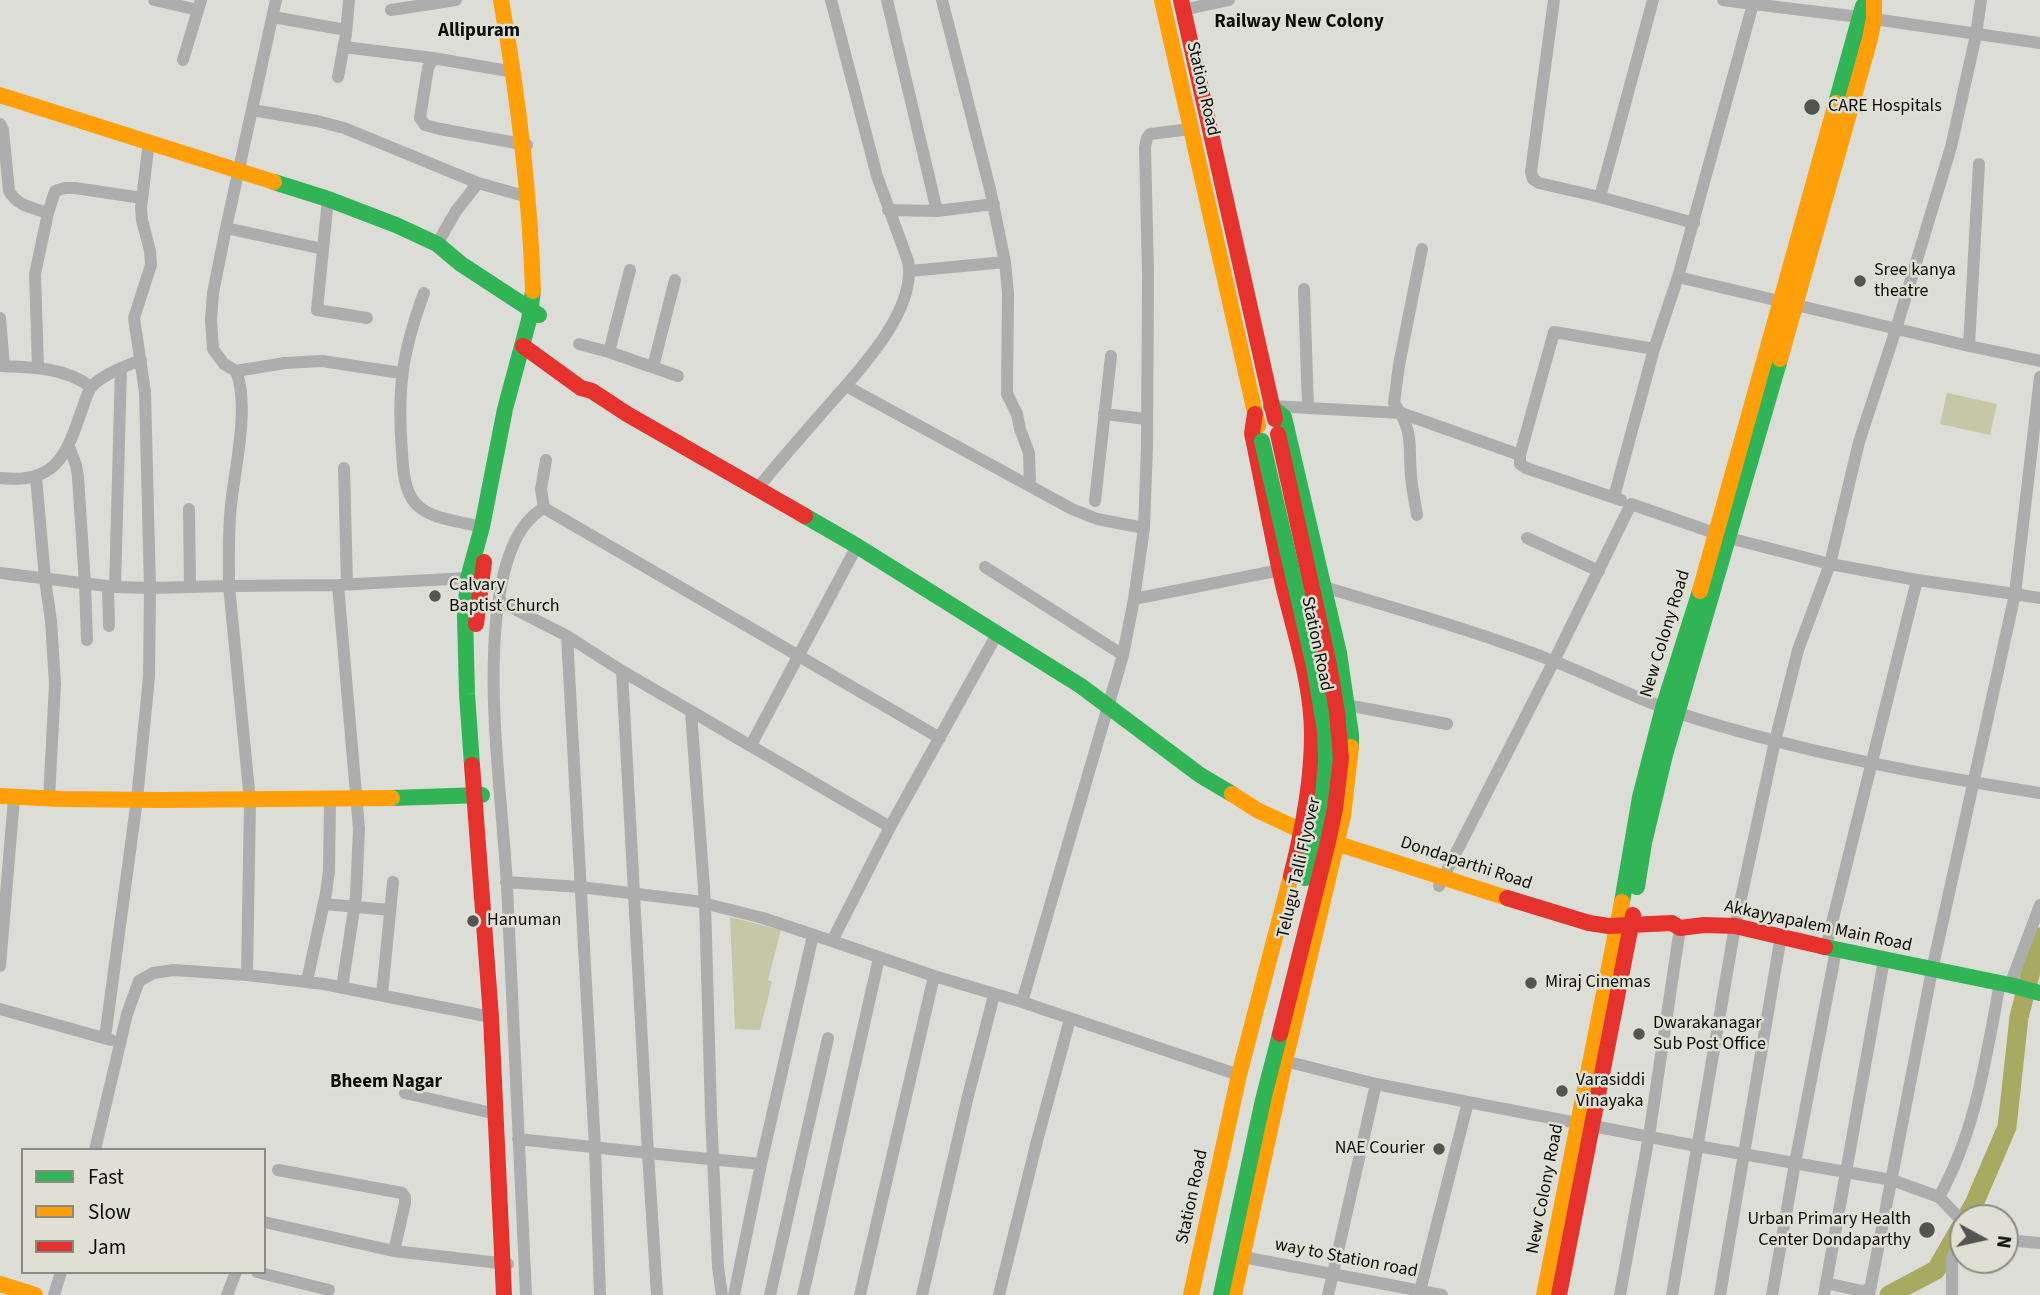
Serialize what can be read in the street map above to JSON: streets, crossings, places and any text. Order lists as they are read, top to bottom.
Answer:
{
  "streets": {
    "main road": [
      "Station Road",
      "New Colony Road",
      "Dondaparthi Road",
      "Telugu Talli Flyover",
      "Akkayyapalem Main Road"
    ],
    "street": ["way to Station road"]
  },
  "crossings": [
    ["Station Road", "Dondaparthi Road"],
    ["Station Road", "Telugu Talli Flyover"],
    ["New Colony Road", "Dondaparthi Road"],
    ["New Colony Road", "Akkayyapalem Main Road"],
    ["Dondaparthi Road", "Akkayyapalem Main Road"]
  ],
  "districts": ["Railway New Colony", "Allipuram", "Bheem Nagar"],
  "places": [
    "CARE Hospitals",
    "Sree kanya theatre",
    "Calvary Baptist Church",
    "Hanuman",
    "Miraj Cinemas",
    "Dwarakanagar Sub Post Office",
    "Varasiddi Vinayaka",
    "NAE Courier",
    "Urban Primary Health Center Dondaparthy"
  ],
  "legend": ["Fast", "Slow", "Jam"],
  "north": "right"
}
